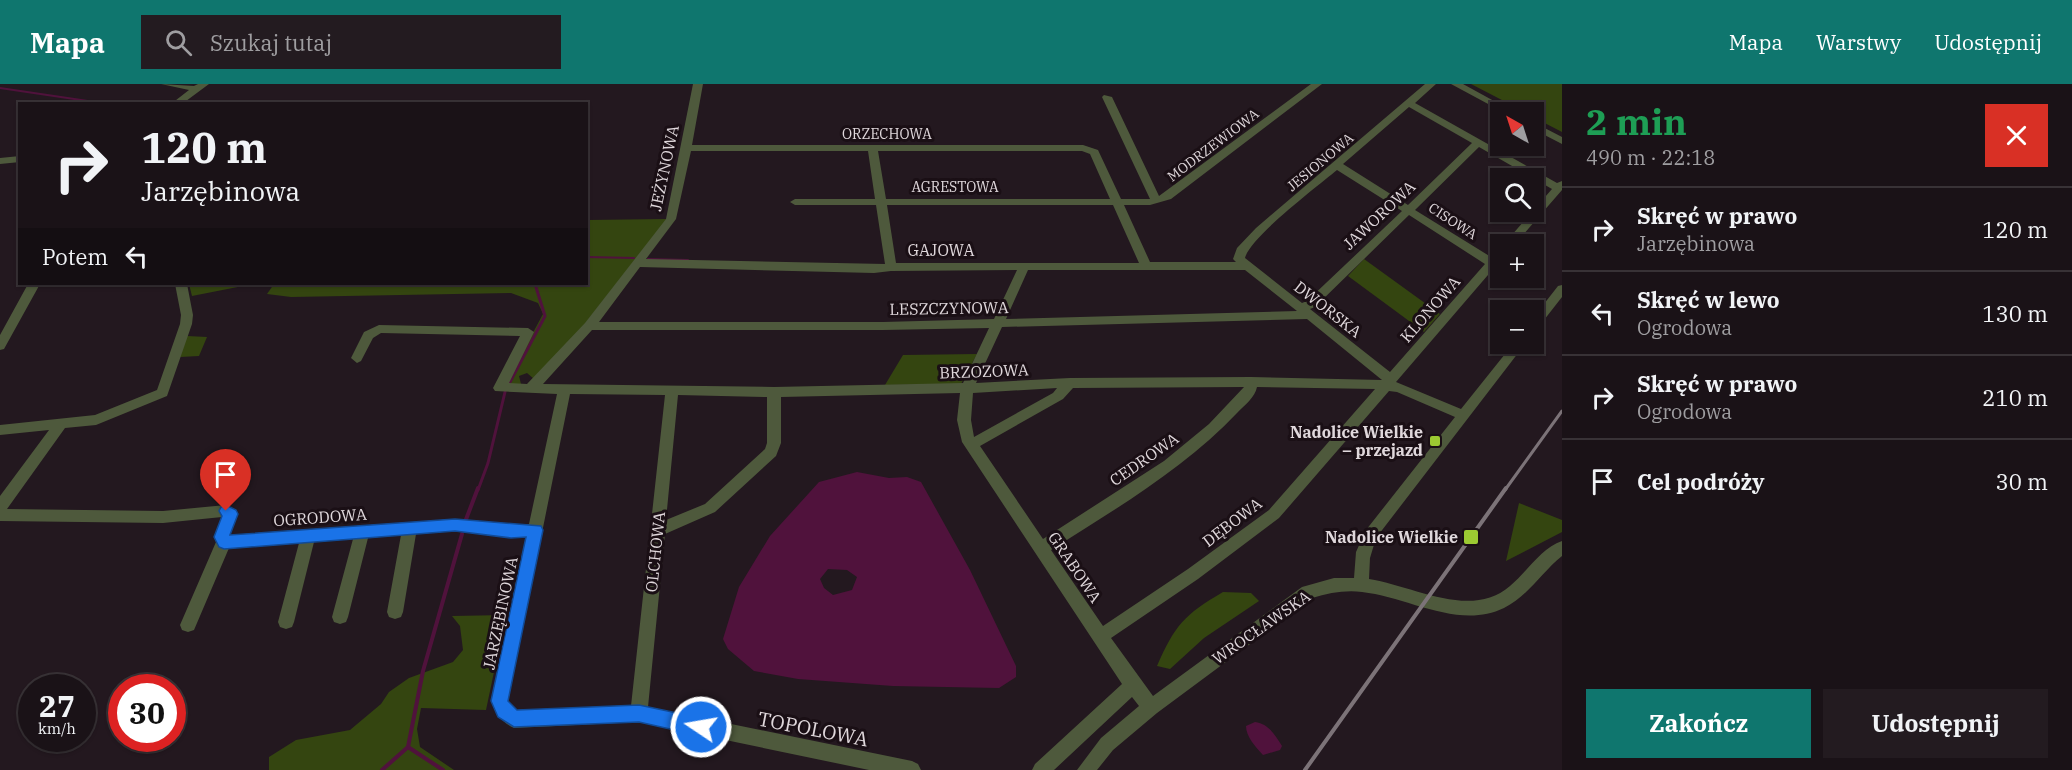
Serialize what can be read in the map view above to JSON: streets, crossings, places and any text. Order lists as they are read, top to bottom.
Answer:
{
  "streets": {
    "street": [
      "ORZECHOWA",
      "MODRZEWIOWA",
      "JESIONOWA",
      "JEŻYNOWA",
      "AGRESTOWA",
      "JAWOROWA",
      "CISOWA",
      "GAJOWA",
      "LESZCZYNOWA",
      "DWORSKA",
      "KLONOWA",
      "BRZOZOWA",
      "CEDROWA",
      "OGRODOWA",
      "DĘBOWA",
      "OLCHOWA",
      "GRABOWA",
      "JARZĘBINOWA",
      "WROCŁAWSKA",
      "TOPOLOWA"
    ]
  },
  "crossings": [
    ["ORZECHOWA", "MODRZEWIOWA"],
    ["ORZECHOWA", "JEŻYNOWA"],
    ["ORZECHOWA", "AGRESTOWA"],
    ["MODRZEWIOWA", "AGRESTOWA"],
    ["JESIONOWA", "CISOWA"],
    ["JESIONOWA", "GAJOWA"],
    ["JESIONOWA", "DWORSKA"],
    ["JEŻYNOWA", "GAJOWA"],
    ["JEŻYNOWA", "LESZCZYNOWA"],
    ["JEŻYNOWA", "BRZOZOWA"],
    ["JAWOROWA", "CISOWA"],
    ["JAWOROWA", "LESZCZYNOWA"],
    ["JAWOROWA", "DWORSKA"],
    ["GAJOWA", "DWORSKA"],
    ["GAJOWA", "GRABOWA"],
    ["LESZCZYNOWA", "DWORSKA"],
    ["LESZCZYNOWA", "GRABOWA"],
    ["DWORSKA", "KLONOWA"],
    ["DWORSKA", "BRZOZOWA"],
    ["DWORSKA", "DĘBOWA"],
    ["KLONOWA", "BRZOZOWA"],
    ["KLONOWA", "DĘBOWA"],
    ["BRZOZOWA", "CEDROWA"],
    ["BRZOZOWA", "DĘBOWA"],
    ["BRZOZOWA", "OLCHOWA"],
    ["BRZOZOWA", "GRABOWA"],
    ["BRZOZOWA", "JARZĘBINOWA"],
    ["CEDROWA", "GRABOWA"],
    ["OGRODOWA", "JARZĘBINOWA"],
    ["DĘBOWA", "GRABOWA"],
    ["OLCHOWA", "TOPOLOWA"],
    ["GRABOWA", "WROCŁAWSKA"],
    ["JARZĘBINOWA", "TOPOLOWA"]
  ],
  "places": {
    "transit": ["Nadolice Wielkie – przejazd", "Nadolice Wielkie"]
  },
  "north": "top left",
  "page": {
    "header": "Mapa",
    "search": "Szukaj tutaj",
    "nav": ["Mapa", "Warstwy", "Udostępnij"],
    "heading": ["2 min", "490 m · 22:18"],
    "map_buttons": ["+", "−"],
    "turn": ["120 m", "Jarzębinowa"],
    "list": [
      {
        "name": "Skręć w prawo",
        "note": "Jarzębinowa",
        "value": "120 m"
      },
      {
        "name": "Skręć w lewo",
        "note": "Ogrodowa",
        "value": "130 m"
      },
      {
        "name": "Skręć w prawo",
        "note": "Ogrodowa",
        "value": "210 m"
      },
      {
        "name": "Cel podróży",
        "value": "30 m"
      }
    ],
    "then": "Potem",
    "speed": "27 km/h",
    "limit": "30",
    "buttons": ["Zakończ", "Udostępnij"]
  }
}
